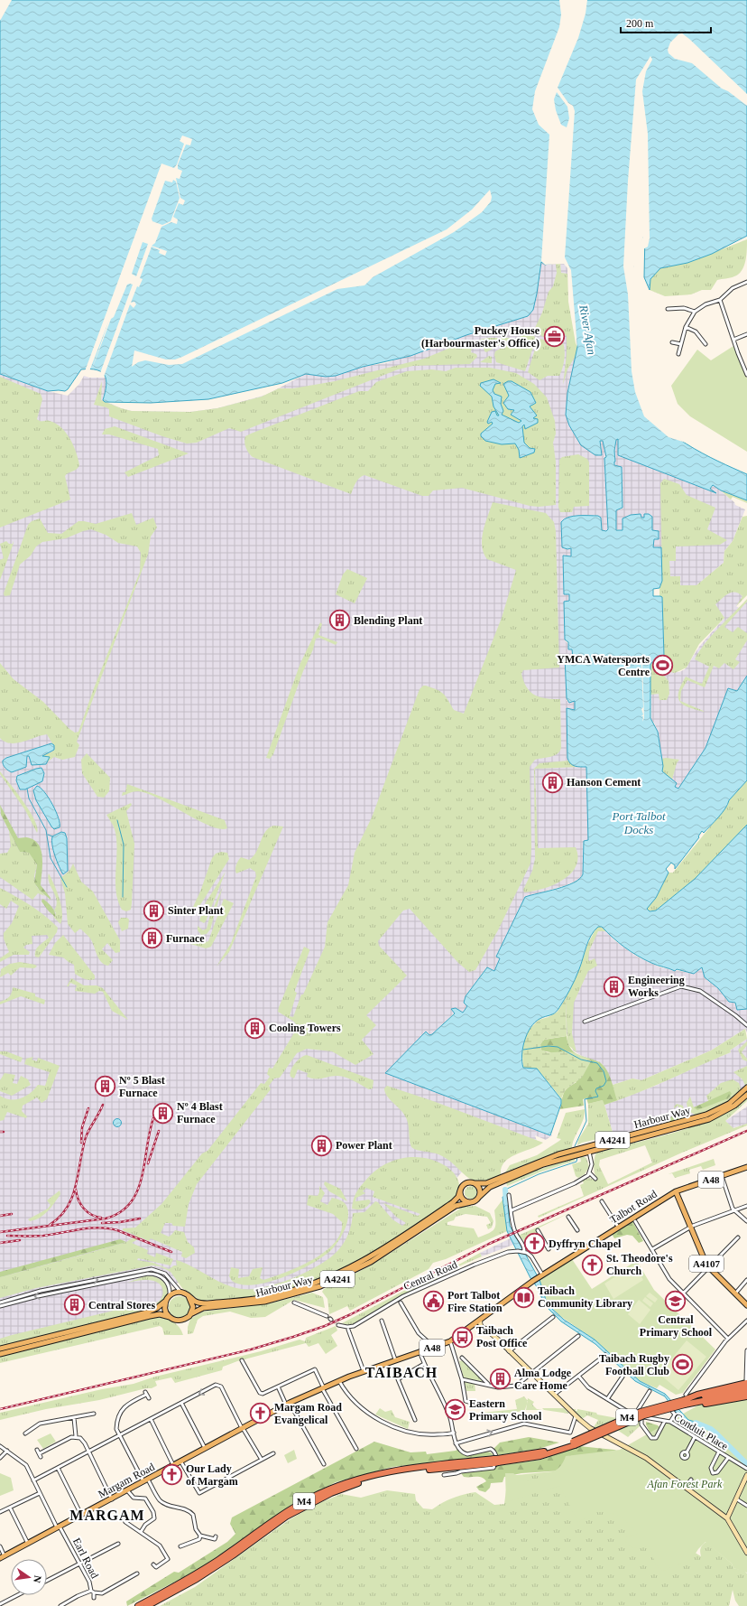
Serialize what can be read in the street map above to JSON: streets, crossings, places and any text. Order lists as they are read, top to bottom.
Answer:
{
  "streets": {
    "highway": ["M4"],
    "main road": [
      "Harbour Way",
      "A4241",
      "A48",
      "Talbot Road",
      "A4107",
      "Margam Road"
    ],
    "street": ["Central Road", "Conduit Place", "Earl Road"]
  },
  "crossings": [
    ["Harbour Way", "A4241"],
    ["A48", "Talbot Road"],
    ["A48", "Margam Road"],
    ["Talbot Road", "A4107"],
    ["Margam Road", "Earl Road"]
  ],
  "districts": ["TAIBACH", "MARGAM"],
  "water": ["River Afan", "Port Talbot Docks"],
  "parks": ["Afan Forest Park"],
  "places": {
    "office": ["Puckey House (Harbourmaster's Office)"],
    "building": [
      "Blending Plant",
      "Hanson Cement",
      "Sinter Plant",
      "Furnace",
      "Engineering Works",
      "Cooling Towers",
      "Nº 5 Blast Furnace",
      "Nº 4 Blast Furnace",
      "Power Plant",
      "Central Stores",
      "Alma Lodge Care Home"
    ],
    "sports": ["YMCA Watersports Centre", "Taibach Rugby Football Club"],
    "church": [
      "Dyffryn Chapel",
      "St. Theodore's Church",
      "Margam Road Evangelical",
      "Our Lady of Margam"
    ],
    "library": ["Taibach Community Library"],
    "school or university": ["Central Primary School", "Eastern Primary School"],
    "public building": ["Port Talbot Fire Station"],
    "bus stop": ["Taibach Post Office"]
  },
  "scale_bar": "200 m",
  "north": "right"
}
